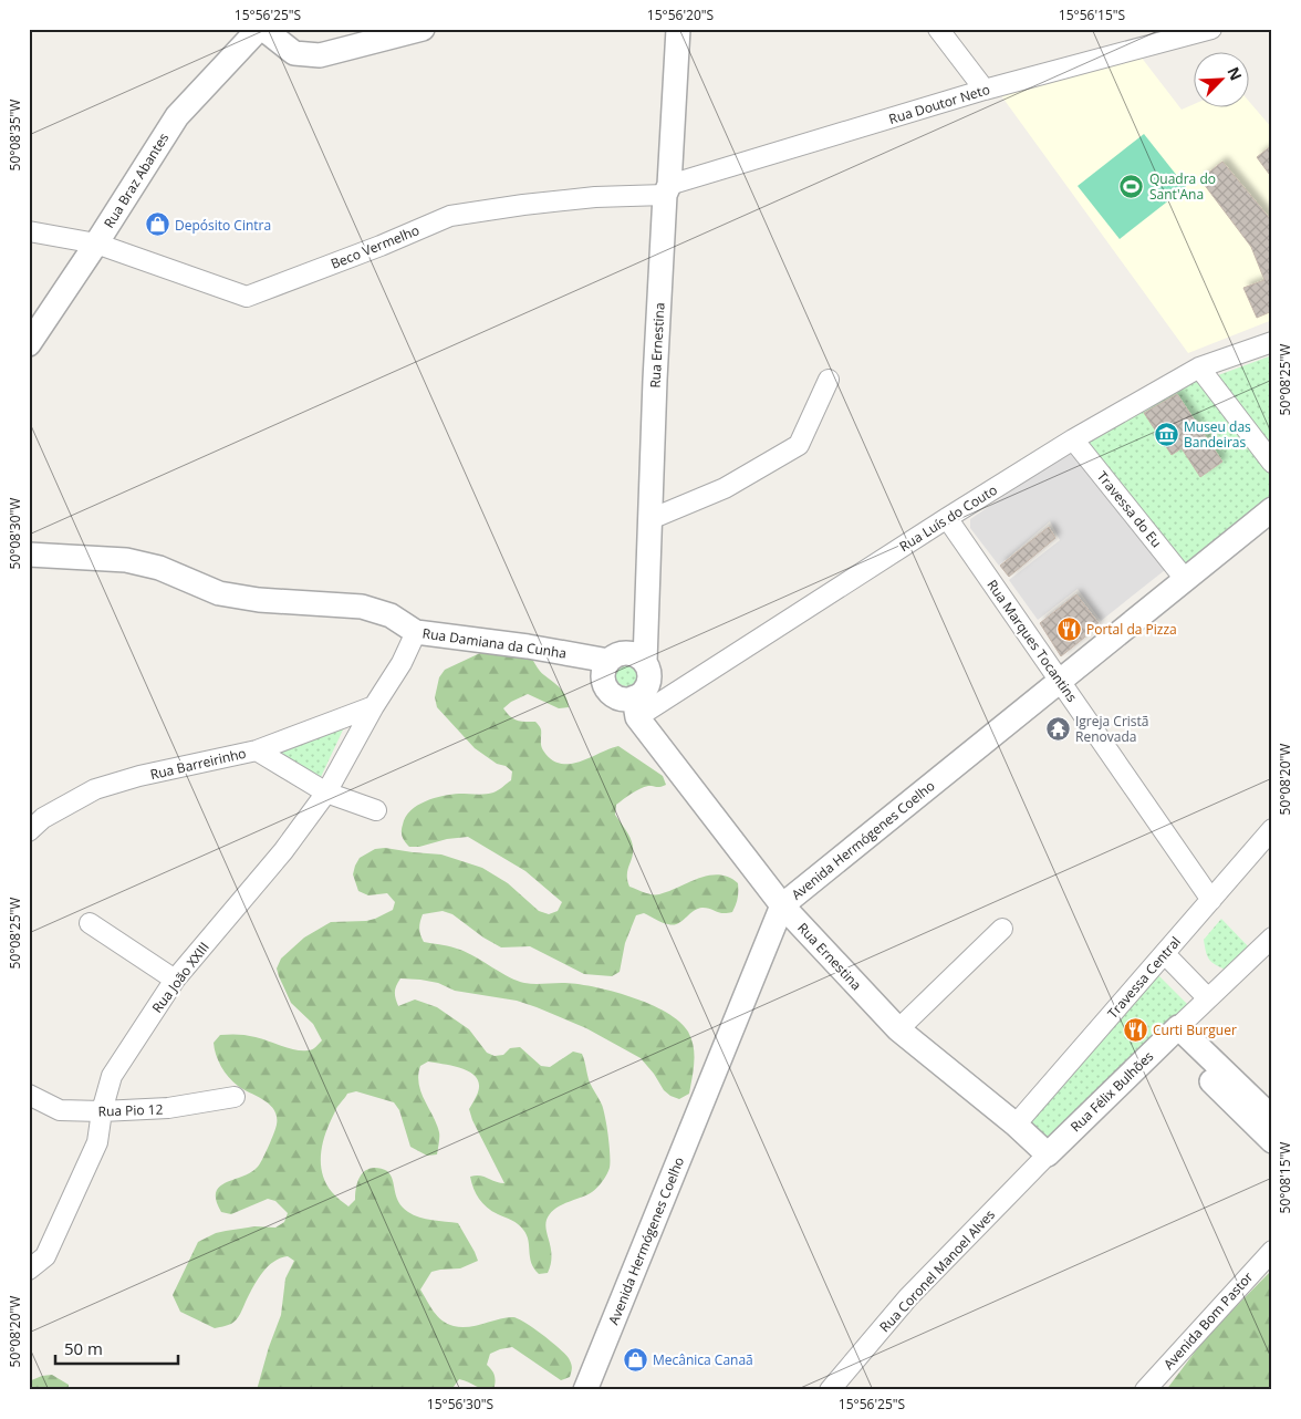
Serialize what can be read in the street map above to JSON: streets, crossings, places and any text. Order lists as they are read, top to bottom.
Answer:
{
  "streets": {
    "street": [
      "Rua Doutor Neto",
      "Rua Braz Abantes",
      "Beco Vermelho",
      "Rua Ernestina",
      "Travessa do Eu",
      "Rua Luís do Couto",
      "Rua Marques Tocantins",
      "Rua Damiana da Cunha",
      "Rua Barreirinho",
      "Avenida Hermógenes Coelho",
      "Rua João XXIII",
      "Travessa Central",
      "Rua Félix Bulhões",
      "Rua Pio 12",
      "Rua Coronel Manoel Alves",
      "Avenida Bom Pastor"
    ]
  },
  "crossings": [
    ["Rua Doutor Neto", "Beco Vermelho"],
    ["Rua Doutor Neto", "Rua Ernestina"],
    ["Rua Braz Abantes", "Beco Vermelho"],
    ["Beco Vermelho", "Rua Ernestina"],
    ["Rua Ernestina", "Rua Luís do Couto"],
    ["Rua Ernestina", "Rua Damiana da Cunha"],
    ["Rua Ernestina", "Avenida Hermógenes Coelho"],
    ["Rua Ernestina", "Travessa Central"],
    ["Rua Ernestina", "Rua Félix Bulhões"],
    ["Rua Ernestina", "Rua Coronel Manoel Alves"],
    ["Travessa do Eu", "Rua Luís do Couto"],
    ["Travessa do Eu", "Avenida Hermógenes Coelho"],
    ["Rua Luís do Couto", "Rua Marques Tocantins"],
    ["Rua Luís do Couto", "Rua Damiana da Cunha"],
    ["Rua Marques Tocantins", "Avenida Hermógenes Coelho"],
    ["Rua Marques Tocantins", "Travessa Central"],
    ["Rua Damiana da Cunha", "Rua João XXIII"],
    ["Rua Barreirinho", "Rua João XXIII"],
    ["Rua João XXIII", "Rua Pio 12"],
    ["Rua Félix Bulhões", "Rua Coronel Manoel Alves"]
  ],
  "places": {
    "sports": ["Quadra do Sant'Ana"],
    "shop": ["Depósito Cintra", "Mecânica Canaã"],
    "museum": ["Museu das Bandeiras"],
    "restaurant": ["Portal da Pizza", "Curti Burguer"],
    "temple": ["Igreja Cristã Renovada"]
  },
  "scale_bar": "50 m",
  "north": "top right",
  "coordinates": [
    "15°56'25\"S",
    "15°56'20\"S",
    "15°56'15\"S",
    "50°08'35\"W",
    "50°08'25\"W",
    "50°08'30\"W",
    "50°08'20\"W",
    "50°08'15\"W",
    "15°56'30\"S"
  ]
}
